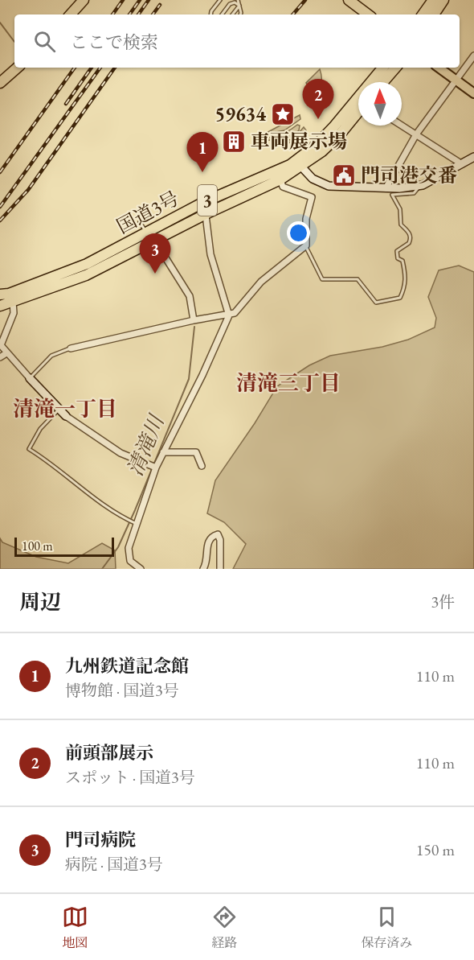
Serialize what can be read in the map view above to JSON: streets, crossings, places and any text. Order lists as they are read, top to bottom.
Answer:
{
  "streets": {
    "highway": ["3", "国道3号"]
  },
  "districts": ["清滝三丁目", "清滝一丁目"],
  "water": ["清滝川"],
  "places": {
    "place": ["59634"],
    "building": ["車両展示場"],
    "public building": ["門司港交番"]
  },
  "scale_bar": "100 m",
  "north": "top",
  "page": {
    "search": "ここで検索",
    "pins": ["2", "1", "3"],
    "scale": "100 m",
    "heading": ["周辺", "3件"],
    "list": [
      {
        "mark": "1",
        "name": "九州鉄道記念館",
        "note": "博物館 · 国道3号",
        "value": "110 m"
      },
      {
        "mark": "2",
        "name": "前頭部展示",
        "note": "スポット · 国道3号",
        "value": "110 m"
      },
      {
        "mark": "3",
        "name": "門司病院",
        "note": "病院 · 国道3号",
        "value": "150 m"
      }
    ],
    "nav": ["地図", "経路", "保存済み"]
  }
}
